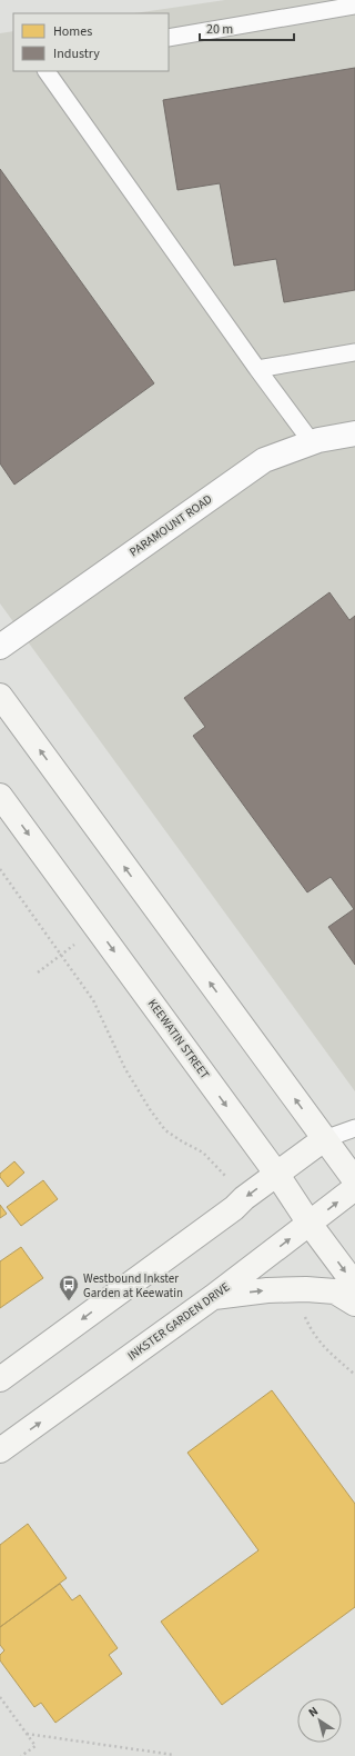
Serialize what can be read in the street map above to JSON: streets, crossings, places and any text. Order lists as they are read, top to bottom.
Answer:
{
  "streets": {
    "street": ["PARAMOUNT ROAD", "KEEWATIN STREET", "INKSTER GARDEN DRIVE"]
  },
  "crossings": [
    ["KEEWATIN STREET", "INKSTER GARDEN DRIVE"]
  ],
  "places": {
    "bus stop": ["Westbound Inkster Garden at Keewatin"]
  },
  "legend": ["Homes", "Industry"],
  "scale_bar": "20 m",
  "north": "top left"
}
